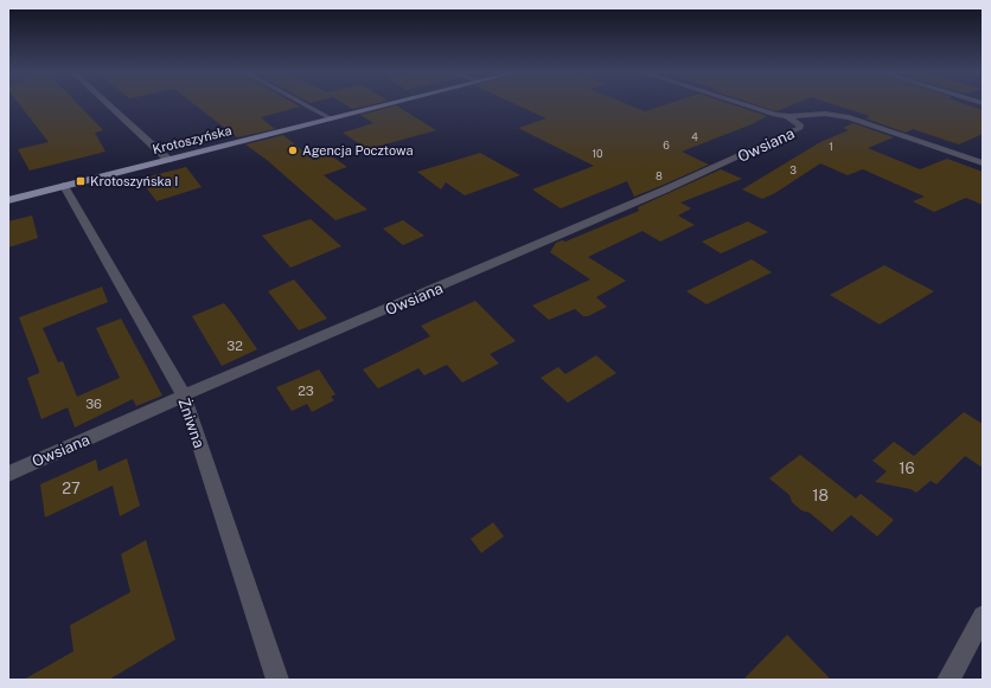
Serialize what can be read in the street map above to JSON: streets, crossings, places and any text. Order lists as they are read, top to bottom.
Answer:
{
  "streets": {
    "main road": ["Krotoszyńska"],
    "street": ["Owsiana", "Żniwna"]
  },
  "crossings": [
    ["Krotoszyńska", "Żniwna"],
    ["Owsiana", "Żniwna"]
  ],
  "places": {
    "other": ["Agencja Pocztowa"],
    "transit": ["Krotoszyńska I"]
  },
  "house_numbers": [
    "4",
    "6",
    "1",
    "10",
    "3",
    "8",
    "32",
    "23",
    "36",
    "16",
    "27",
    "18"
  ]
}
